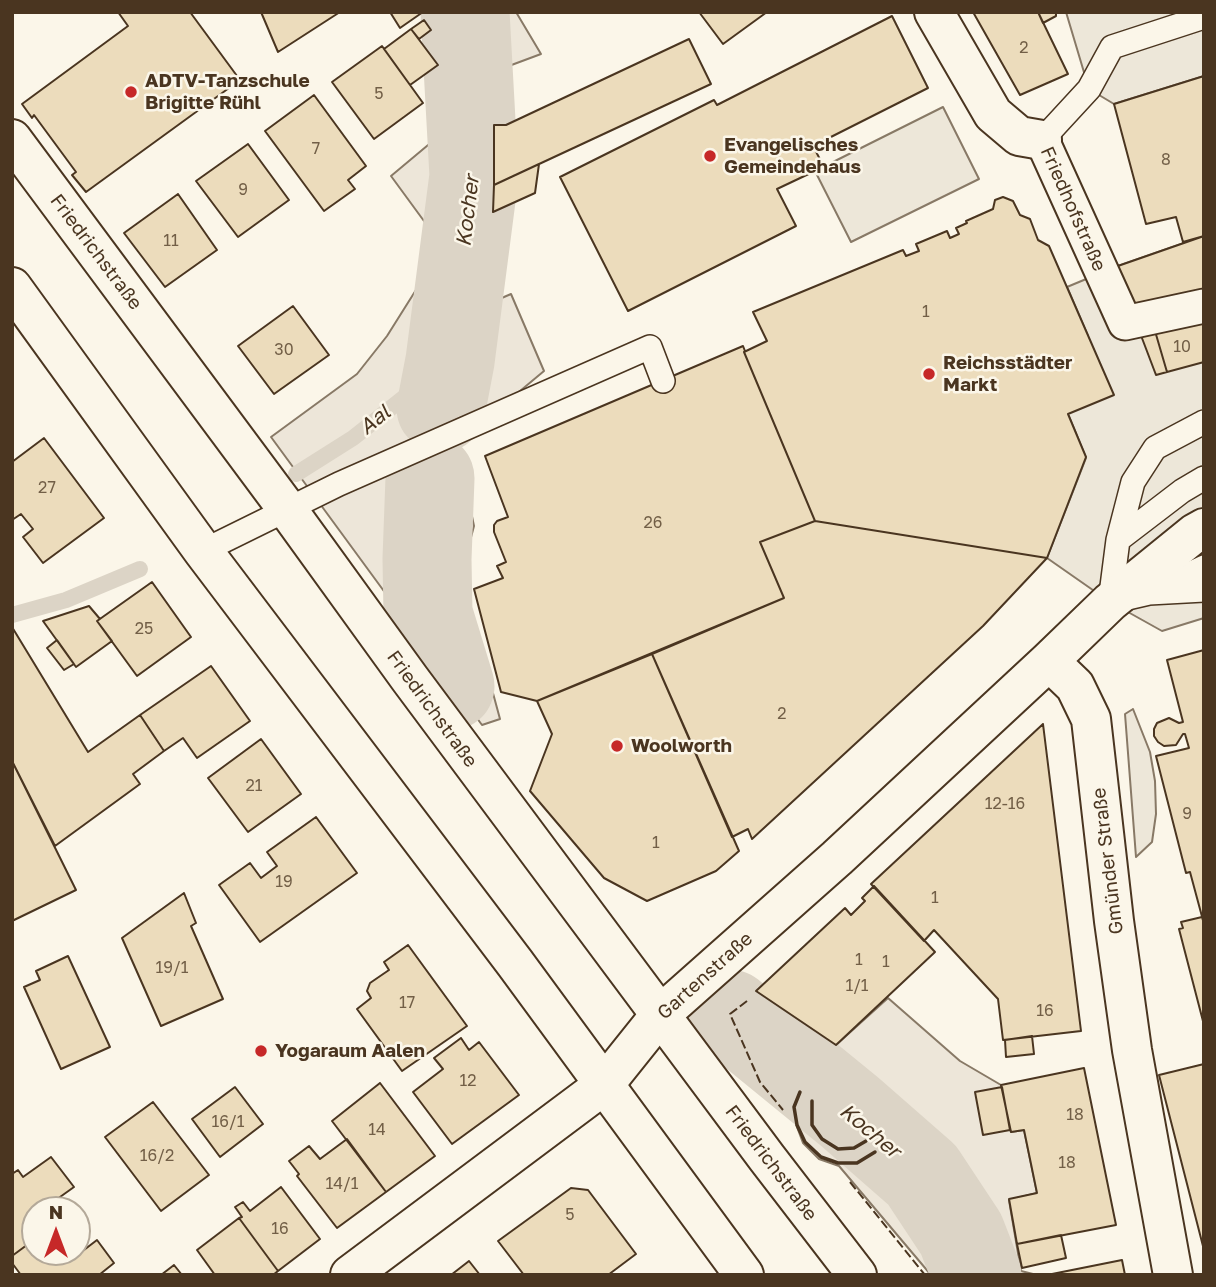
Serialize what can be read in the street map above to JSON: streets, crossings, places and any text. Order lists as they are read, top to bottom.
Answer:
{
  "streets": {
    "main road": [
      "Friedhofstraße",
      "Friedrichstraße",
      "Gmünder Straße",
      "Gartenstraße"
    ]
  },
  "crossings": [
    ["Friedrichstraße", "Gartenstraße"],
    ["Gmünder Straße", "Gartenstraße"]
  ],
  "water": ["Kocher", "Aal"],
  "places": [
    "ADTV-Tanzschule Brigitte Rühl",
    "Evangelisches Gemeindehaus",
    "Reichsstädter Markt",
    "Woolworth",
    "Yogaraum Aalen"
  ],
  "house_numbers": [
    "2",
    "5",
    "7",
    "8",
    "9",
    "11",
    "1",
    "10",
    "30",
    "27",
    "26",
    "25",
    "2",
    "21",
    "12-16",
    "9",
    "1",
    "19",
    "1",
    "1",
    "1",
    "19/1",
    "1/1",
    "17",
    "16",
    "12",
    "18",
    "16/1",
    "14",
    "16/2",
    "18",
    "14/1",
    "5",
    "16"
  ],
  "north": "top"
}
